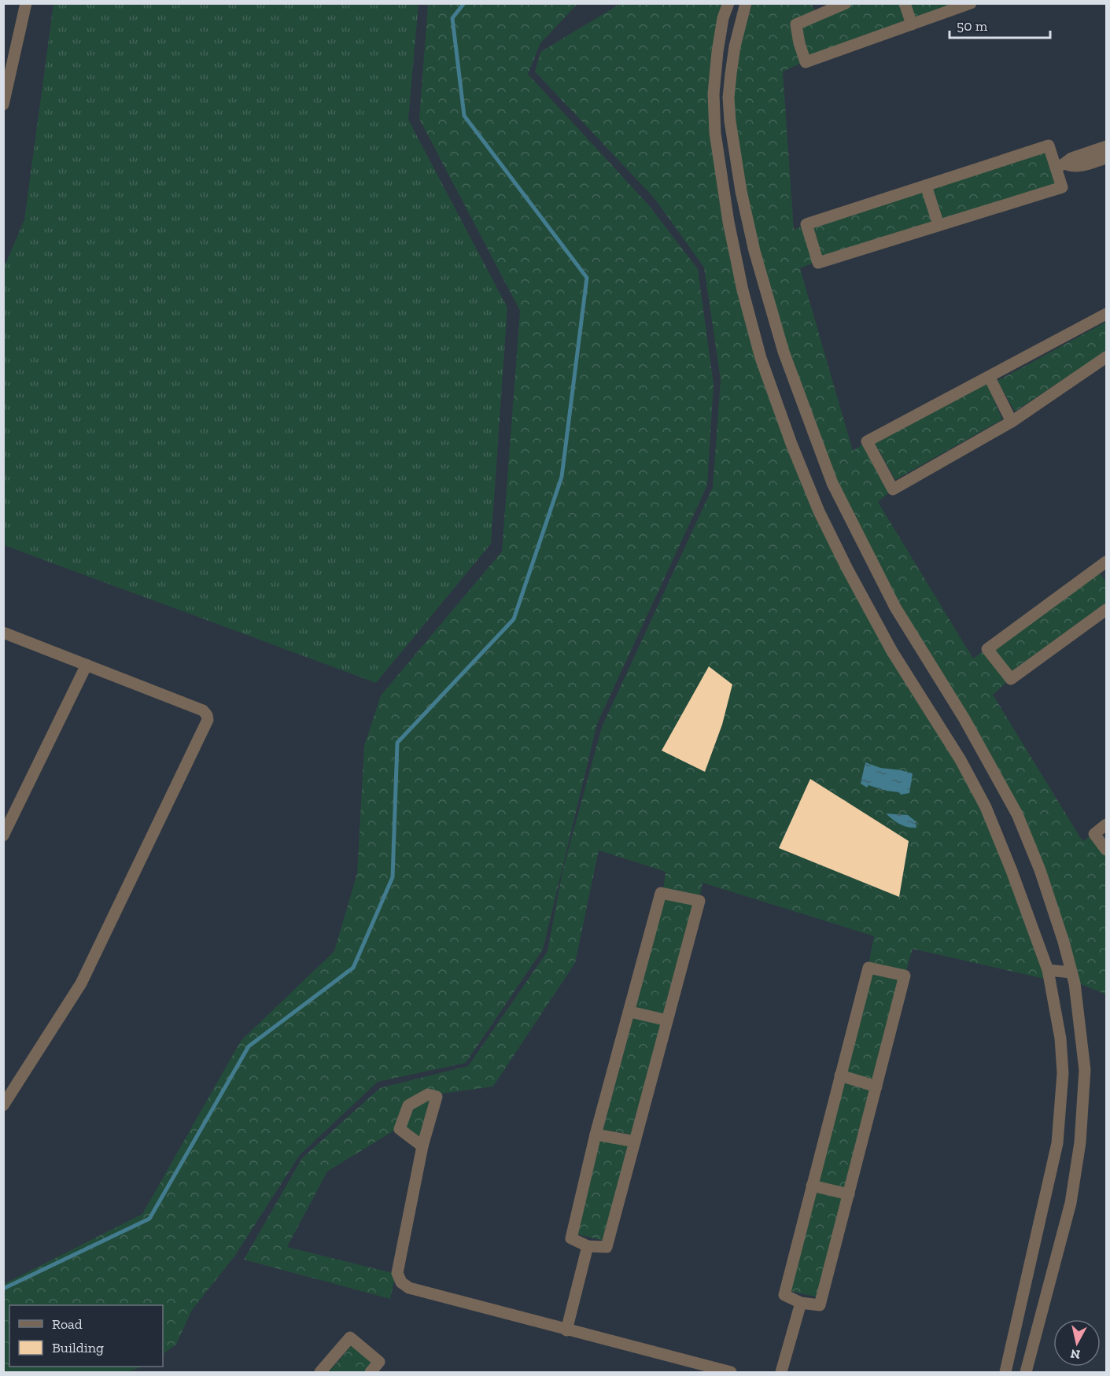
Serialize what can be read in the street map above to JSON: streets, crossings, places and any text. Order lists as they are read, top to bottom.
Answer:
{
  "legend": ["Road", "Building"],
  "scale_bar": "50 m",
  "north": "bottom"
}
